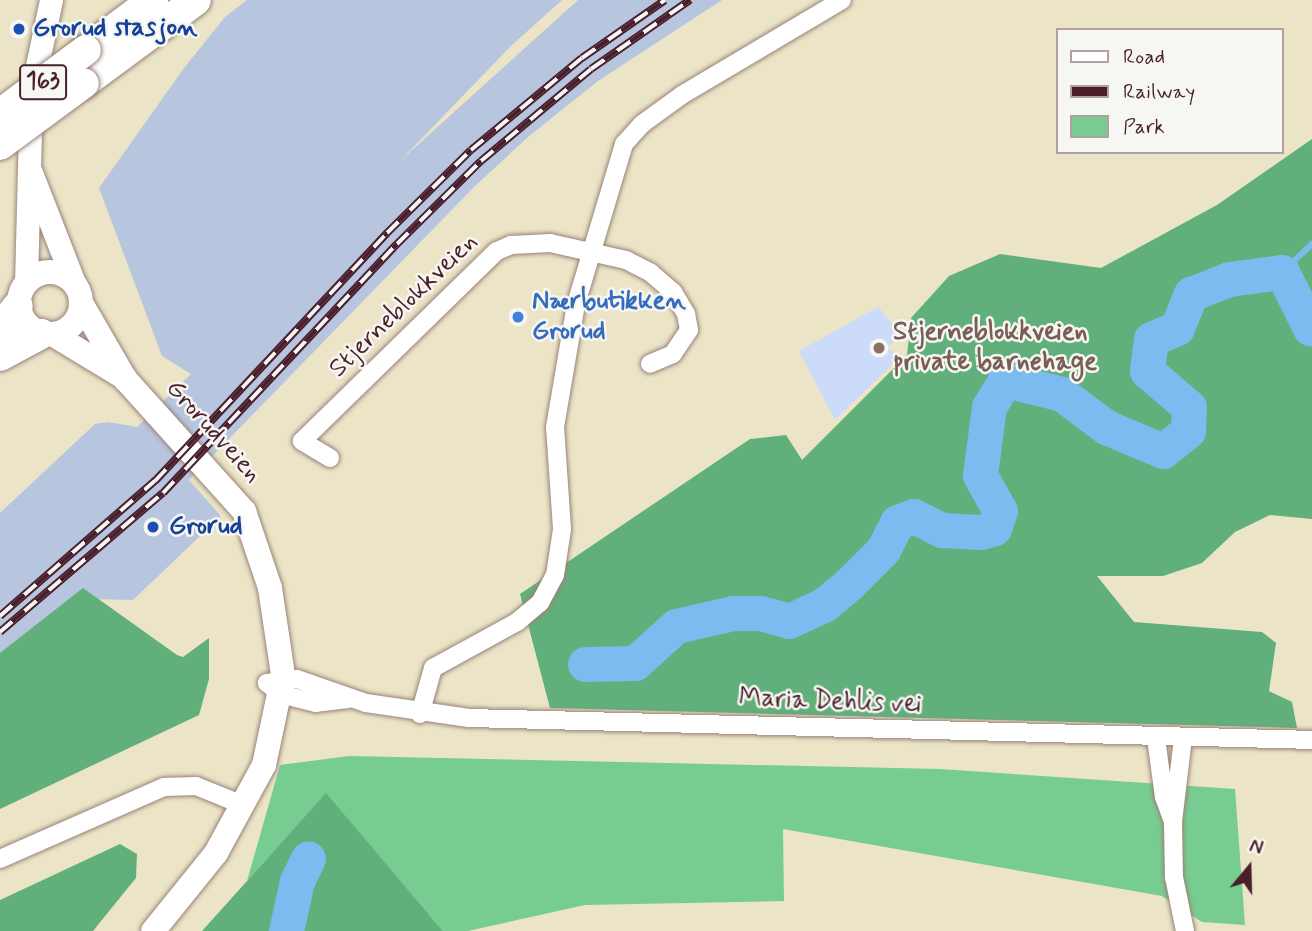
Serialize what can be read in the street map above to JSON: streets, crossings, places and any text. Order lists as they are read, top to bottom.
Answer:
{
  "streets": {
    "highway": ["163"],
    "main road": ["Grorudveien"],
    "street": ["Stjerneblokkveien", "Maria Dehlis vei"]
  },
  "crossings": [
    ["Grorudveien", "Maria Dehlis vei"]
  ],
  "places": [
    "Grorud stasjon",
    "Nærbutikken Grorud",
    "Stjerneblokkveien private barnehage",
    "Grorud"
  ],
  "legend": ["Road", "Railway", "Park"],
  "north": "top"
}
